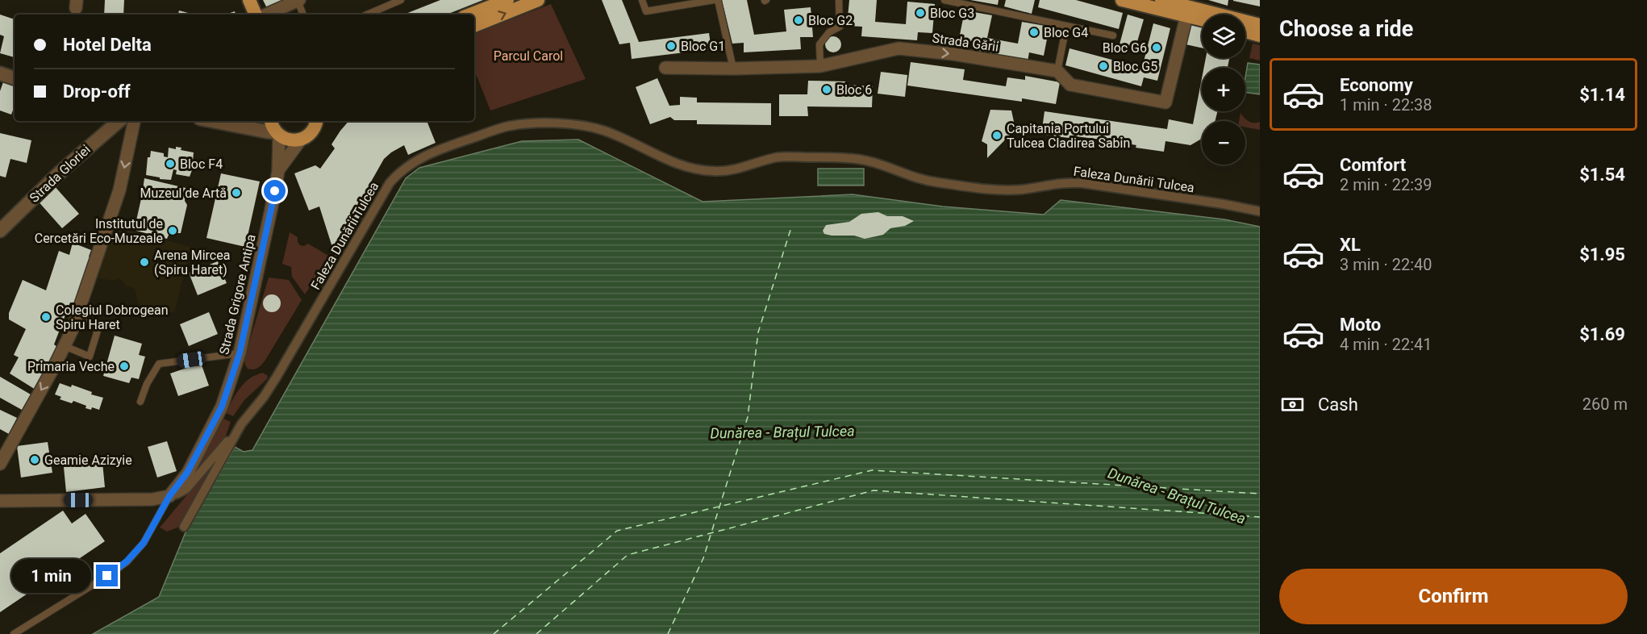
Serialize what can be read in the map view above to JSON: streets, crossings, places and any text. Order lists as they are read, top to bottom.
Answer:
{
  "streets": {
    "street": [
      "Strada Gării",
      "Strada Gloriei",
      "Faleza Dunării Tulcea",
      "Strada Grigore Antipa"
    ]
  },
  "one_way": ["Strada Gării"],
  "water": ["Dunărea - Brațul Tulcea"],
  "parks": ["Parcul Carol"],
  "places": [
    "Bloc G3",
    "Bloc G2",
    "Bloc G4",
    "Bloc G1",
    "Bloc G6",
    "Bloc G5",
    "Bloc 6",
    "Capitania Portului Tulcea Cladirea Sabin",
    "Bloc F4",
    "Muzeul de Artă",
    "Institutul de Cercetări Eco-Muzeale",
    "Arena Mircea (Spiru Haret)",
    "Colegiul Dobrogean Spiru Haret",
    "Primaria Veche",
    "Geamie Azizyie"
  ],
  "page": {
    "heading": "Choose a ride",
    "map_buttons": ["+", "−"],
    "banner": ["Hotel Delta", "Drop-off"],
    "list": [
      {
        "name": "Economy",
        "note": "1 min · 22:38",
        "value": "$1.14"
      },
      {
        "name": "Comfort",
        "note": "2 min · 22:39",
        "value": "$1.54"
      },
      {
        "name": "XL",
        "note": "3 min · 22:40",
        "value": "$1.95"
      },
      {
        "name": "Moto",
        "note": "4 min · 22:41",
        "value": "$1.69"
      }
    ],
    "pay": ["Cash", "260 m"],
    "bubble": "1 min",
    "buttons": "Confirm"
  }
}
